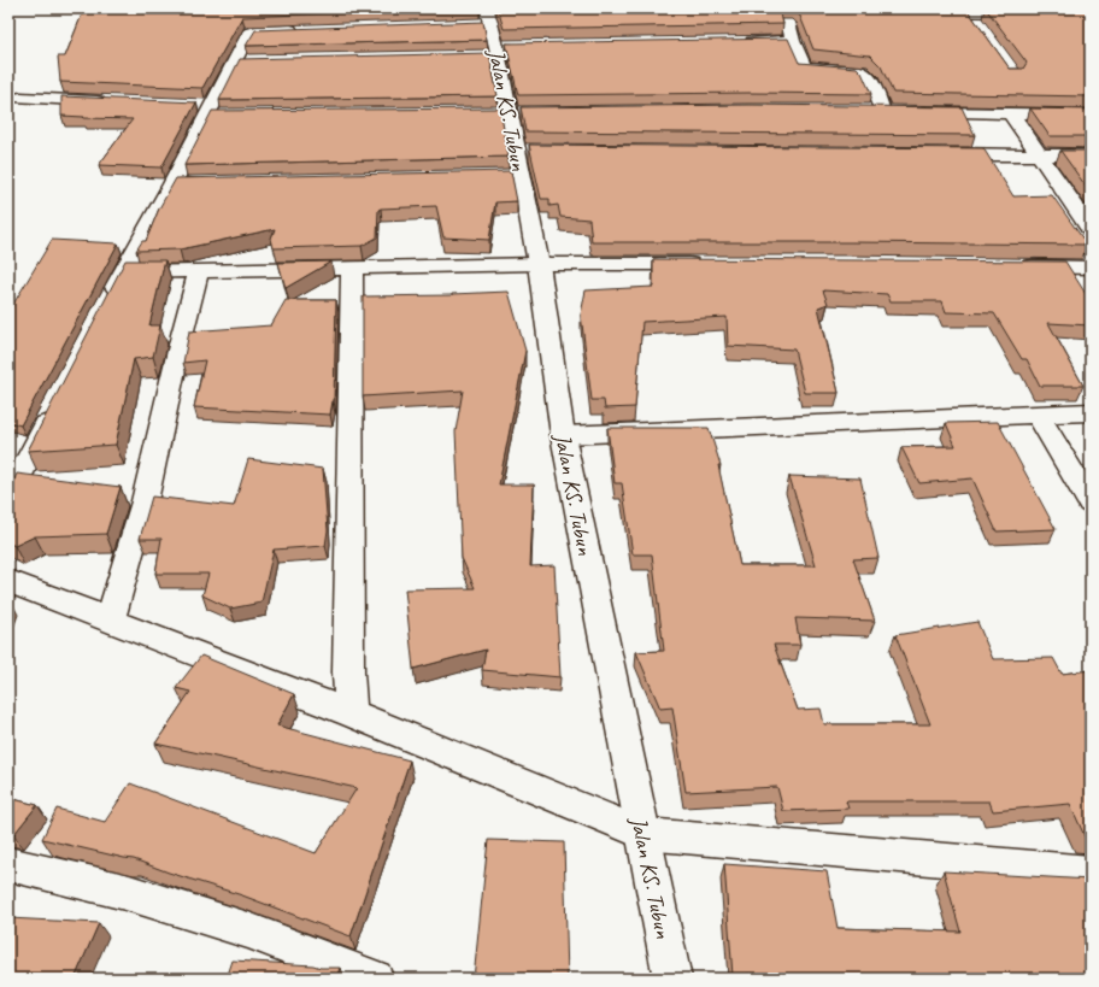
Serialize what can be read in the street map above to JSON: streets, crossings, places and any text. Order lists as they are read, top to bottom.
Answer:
{
  "streets": {
    "street": ["Jalan KS. Tubun"]
  }
}
